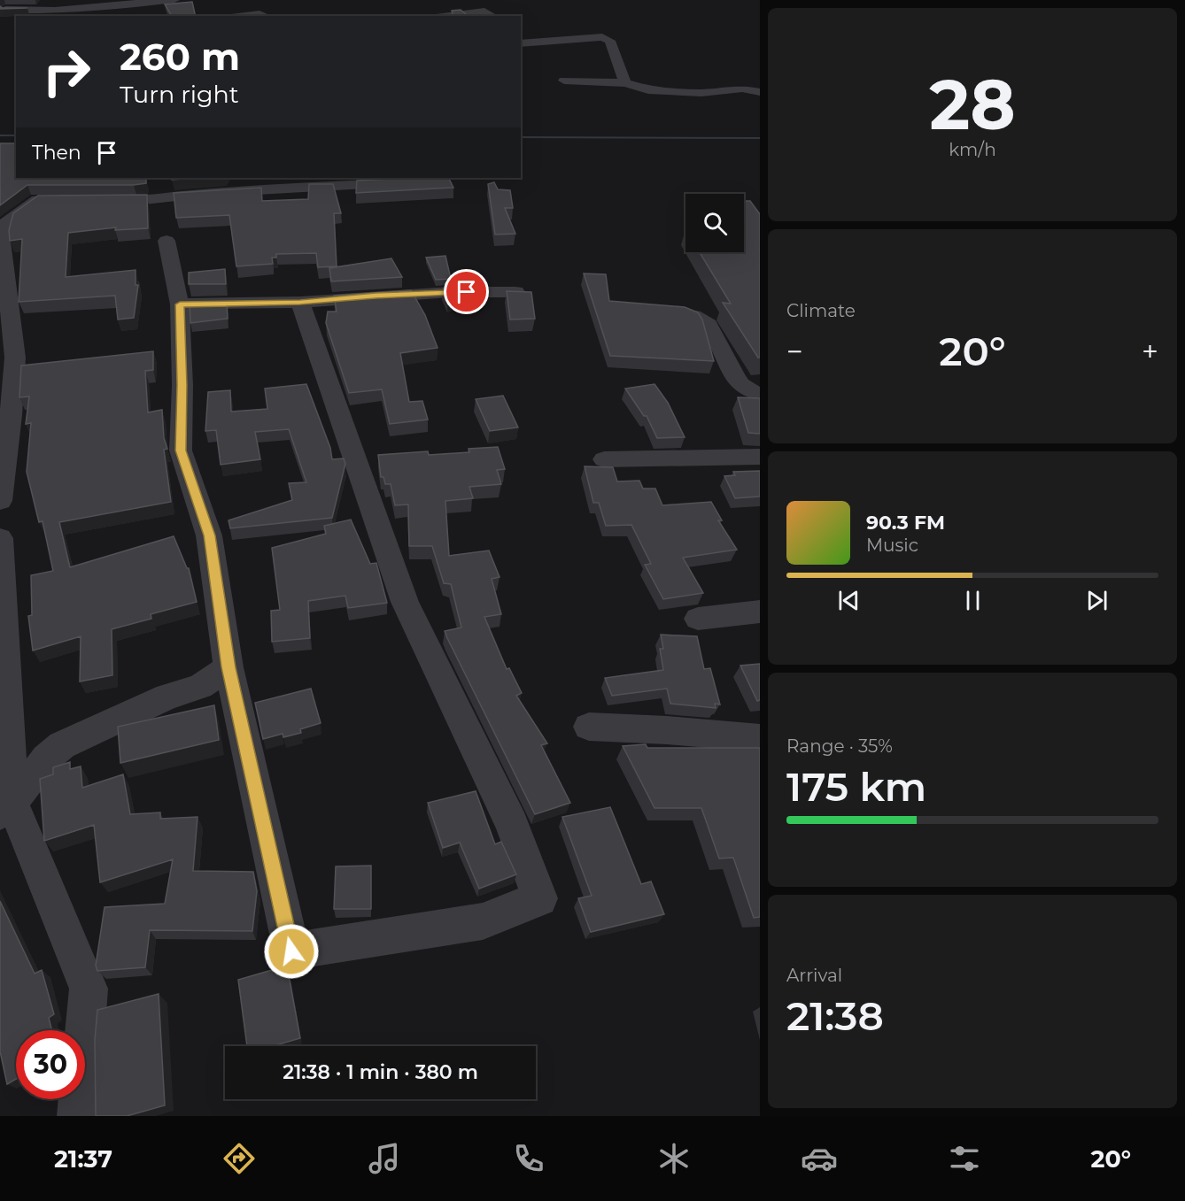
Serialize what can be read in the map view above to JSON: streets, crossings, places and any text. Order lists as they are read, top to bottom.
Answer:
{
  "page": {
    "tile": [
      ["28", "km/h"],
      "Climate",
      ["Range · 35%", "175 km"],
      ["Arrival", "21:38"]
    ],
    "turn": ["260 m", "Turn right"],
    "then": "Then",
    "heat": ["−", "20°", "+"],
    "song": ["90.3 FM", "Music"],
    "limit": "30",
    "trip": "21:38 · 1 min · 380 m",
    "tabs": ["21:37", "20°"]
  }
}
